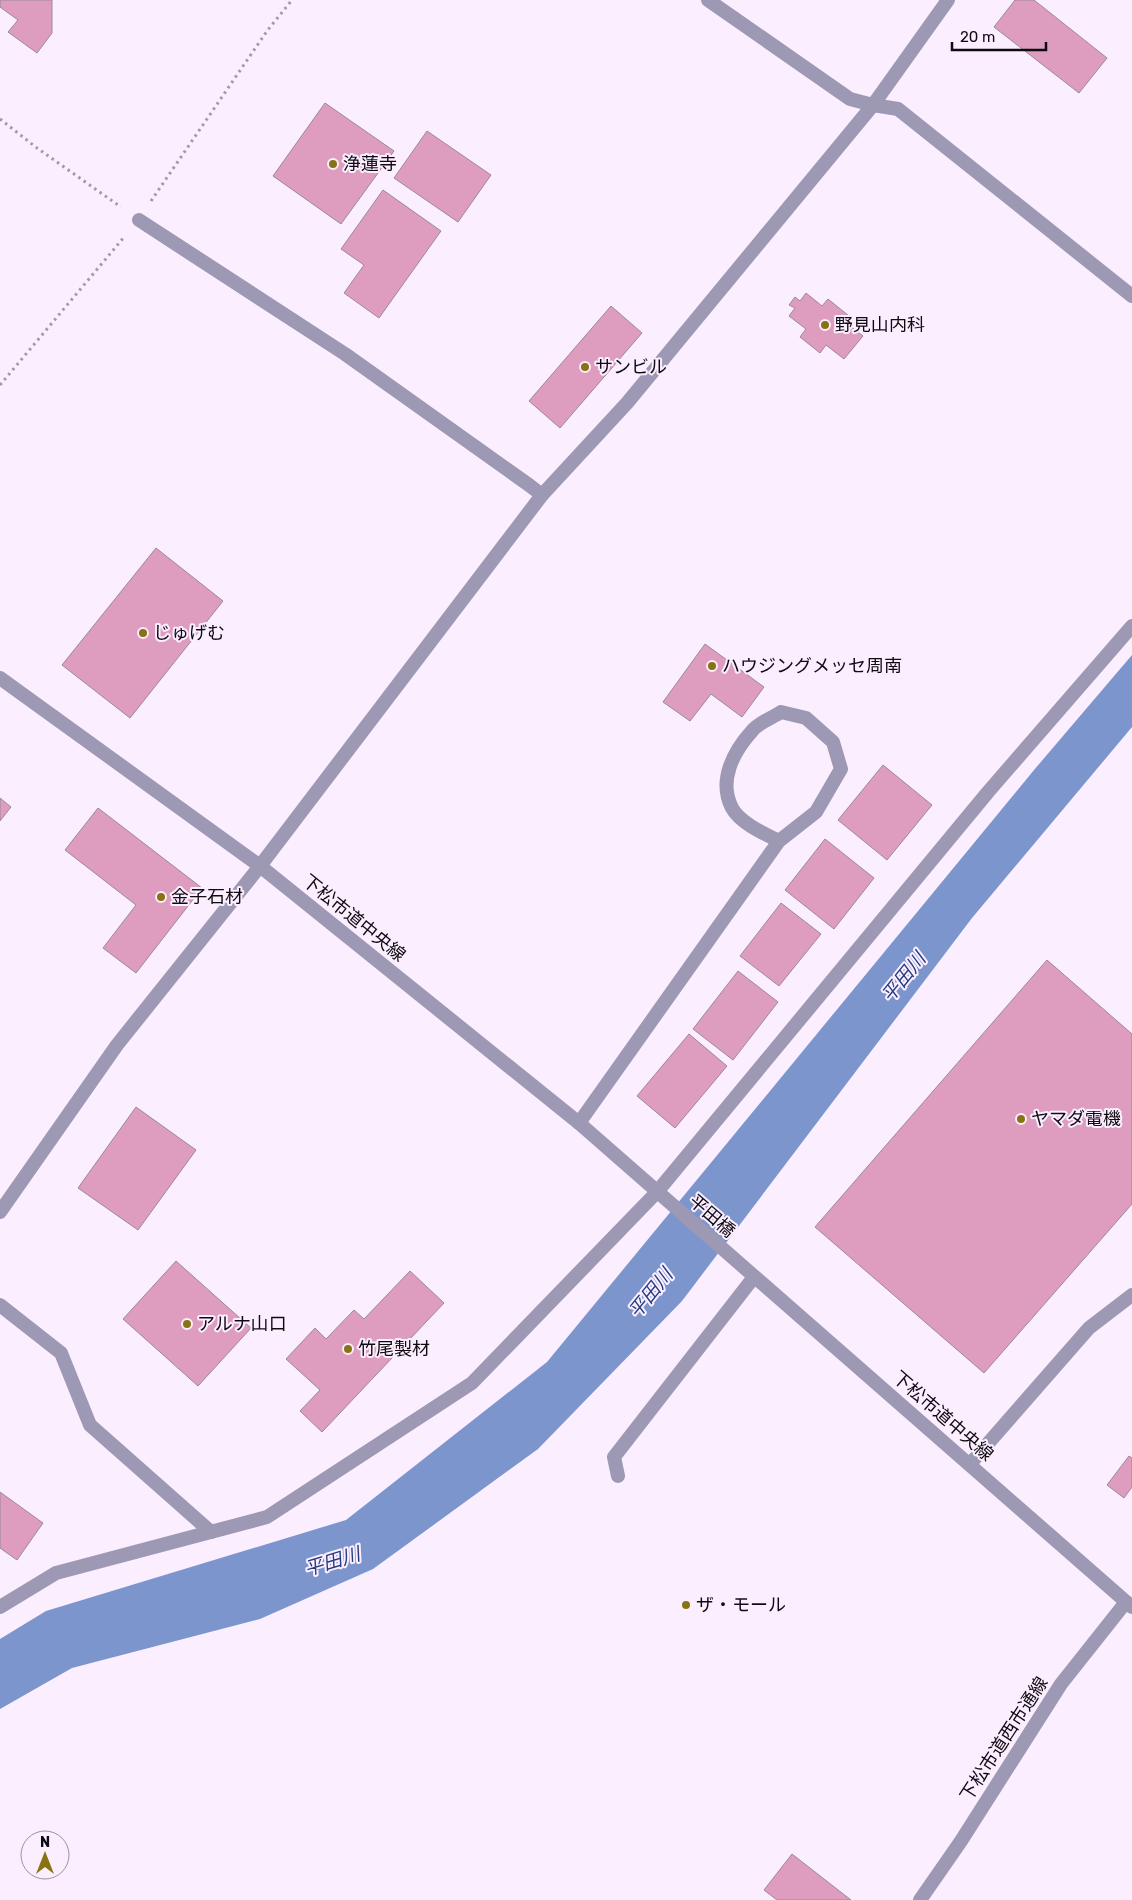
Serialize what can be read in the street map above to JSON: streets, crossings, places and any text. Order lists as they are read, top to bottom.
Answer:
{
  "streets": {
    "street": ["下松市道中央線", "平田橋", "下松市道西市通線"]
  },
  "crossings": [
    ["下松市道中央線", "平田橋"],
    ["下松市道中央線", "下松市道西市通線"]
  ],
  "water": ["平田川"],
  "places": [
    "浄蓮寺",
    "野見山内科",
    "サンビル",
    "じゅげむ",
    "ハウジングメッセ周南",
    "金子石材",
    "ヤマダ電機",
    "アルナ山口",
    "竹尾製材",
    "ザ・モール"
  ],
  "scale_bar": "20 m",
  "north": "top"
}
